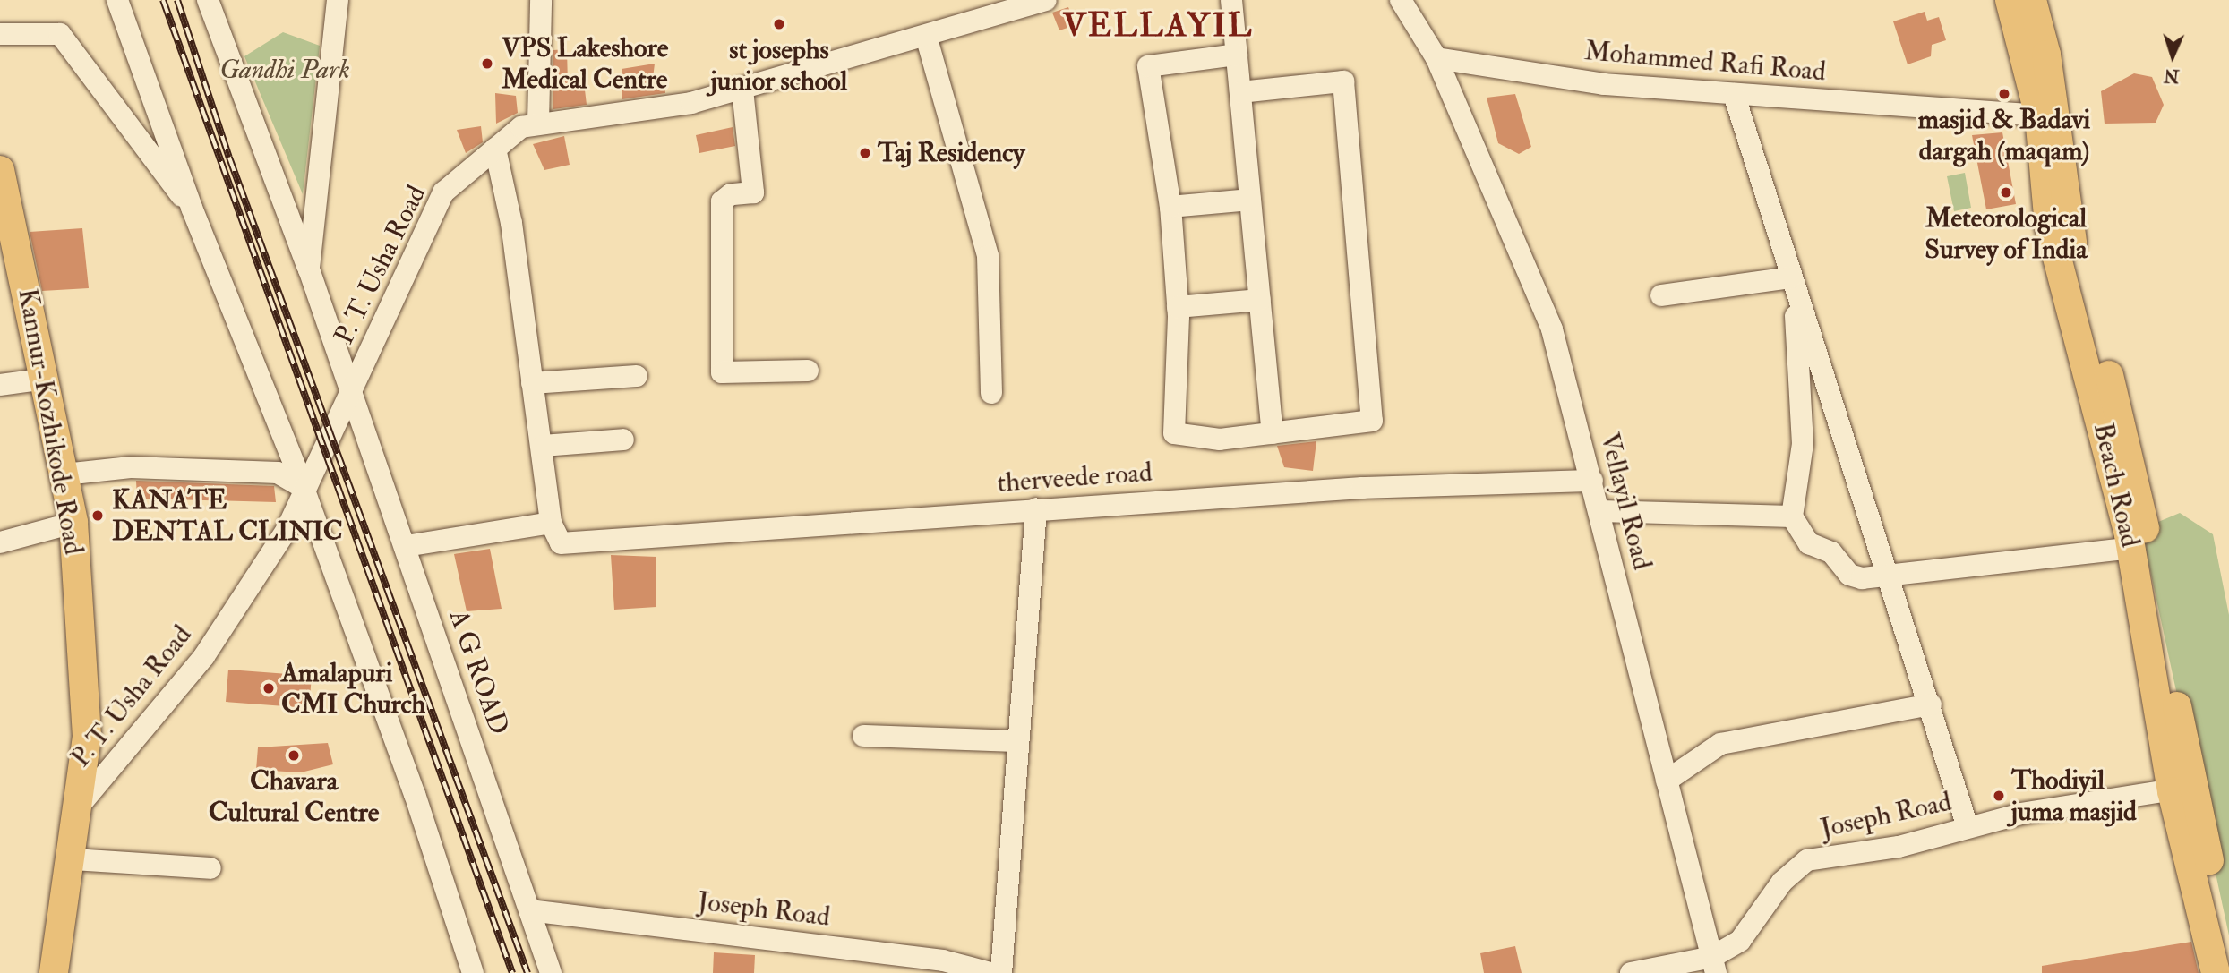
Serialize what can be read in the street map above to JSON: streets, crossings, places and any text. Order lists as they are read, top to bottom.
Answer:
{
  "streets": {
    "main road": ["Kannur-Kozhikode Road", "Beach Road"],
    "street": [
      "Mohammed Rafi Road",
      "P. T. Usha Road",
      "therveede road",
      "Vellayil Road",
      "A G ROAD",
      "Joseph Road"
    ]
  },
  "crossings": [
    ["Mohammed Rafi Road", "Beach Road"],
    ["Mohammed Rafi Road", "Vellayil Road"],
    ["P. T. Usha Road", "Kannur-Kozhikode Road"],
    ["P. T. Usha Road", "A G ROAD"],
    ["therveede road", "Vellayil Road"],
    ["therveede road", "A G ROAD"],
    ["Beach Road", "Joseph Road"],
    ["Vellayil Road", "Joseph Road"],
    ["A G ROAD", "Joseph Road"]
  ],
  "districts": ["VELLAYIL"],
  "parks": ["Gandhi Park"],
  "places": [
    "st josephs junior school",
    "VPS Lakeshore Medical Centre",
    "masjid & Badavi dargah (maqam)",
    "Taj Residency",
    "Meteorological Survey of India",
    "KANATE DENTAL CLINIC",
    "Amalapuri CMI Church",
    "Chavara Cultural Centre",
    "Thodiyil juma masjid"
  ],
  "north": "bottom"
}
